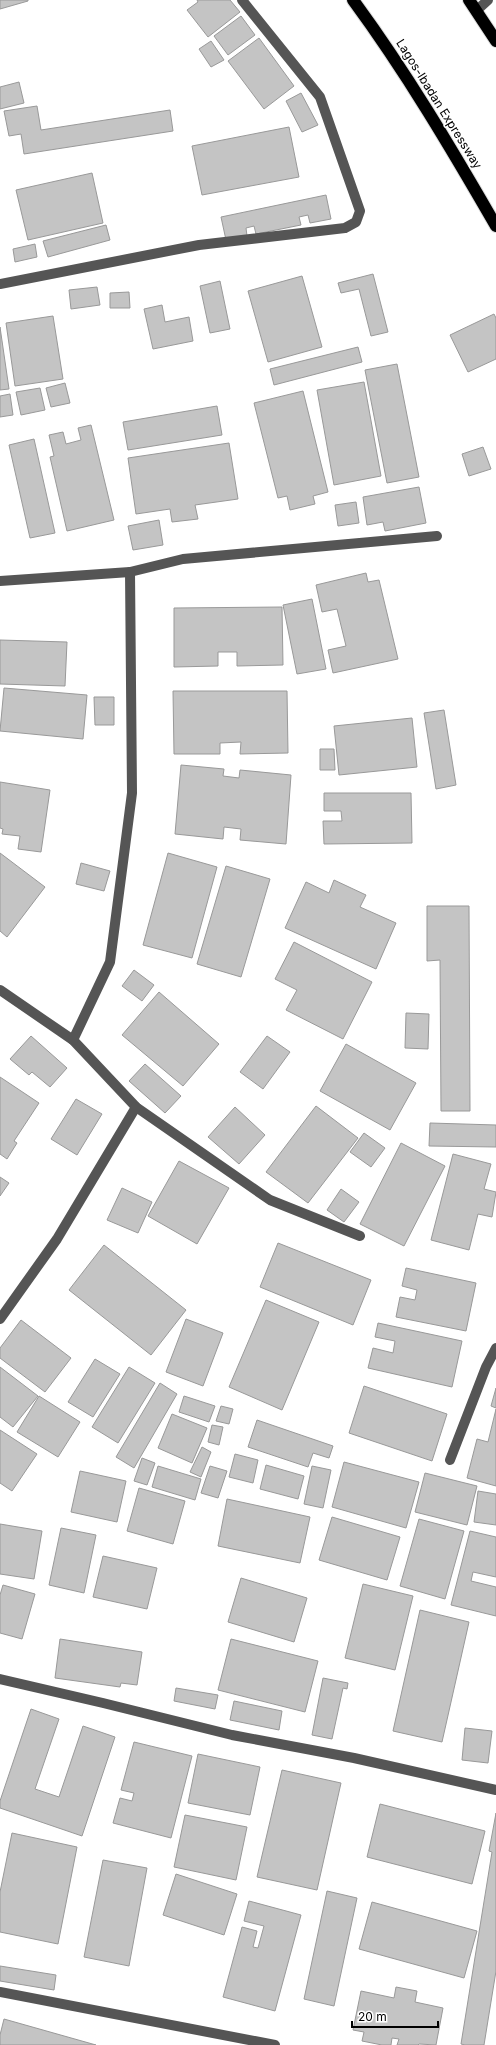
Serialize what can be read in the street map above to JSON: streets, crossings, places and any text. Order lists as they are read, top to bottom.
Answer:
{
  "streets": {
    "highway": ["Lagos-Ibadan Expressway"]
  },
  "scale_bar": "20 m"
}
